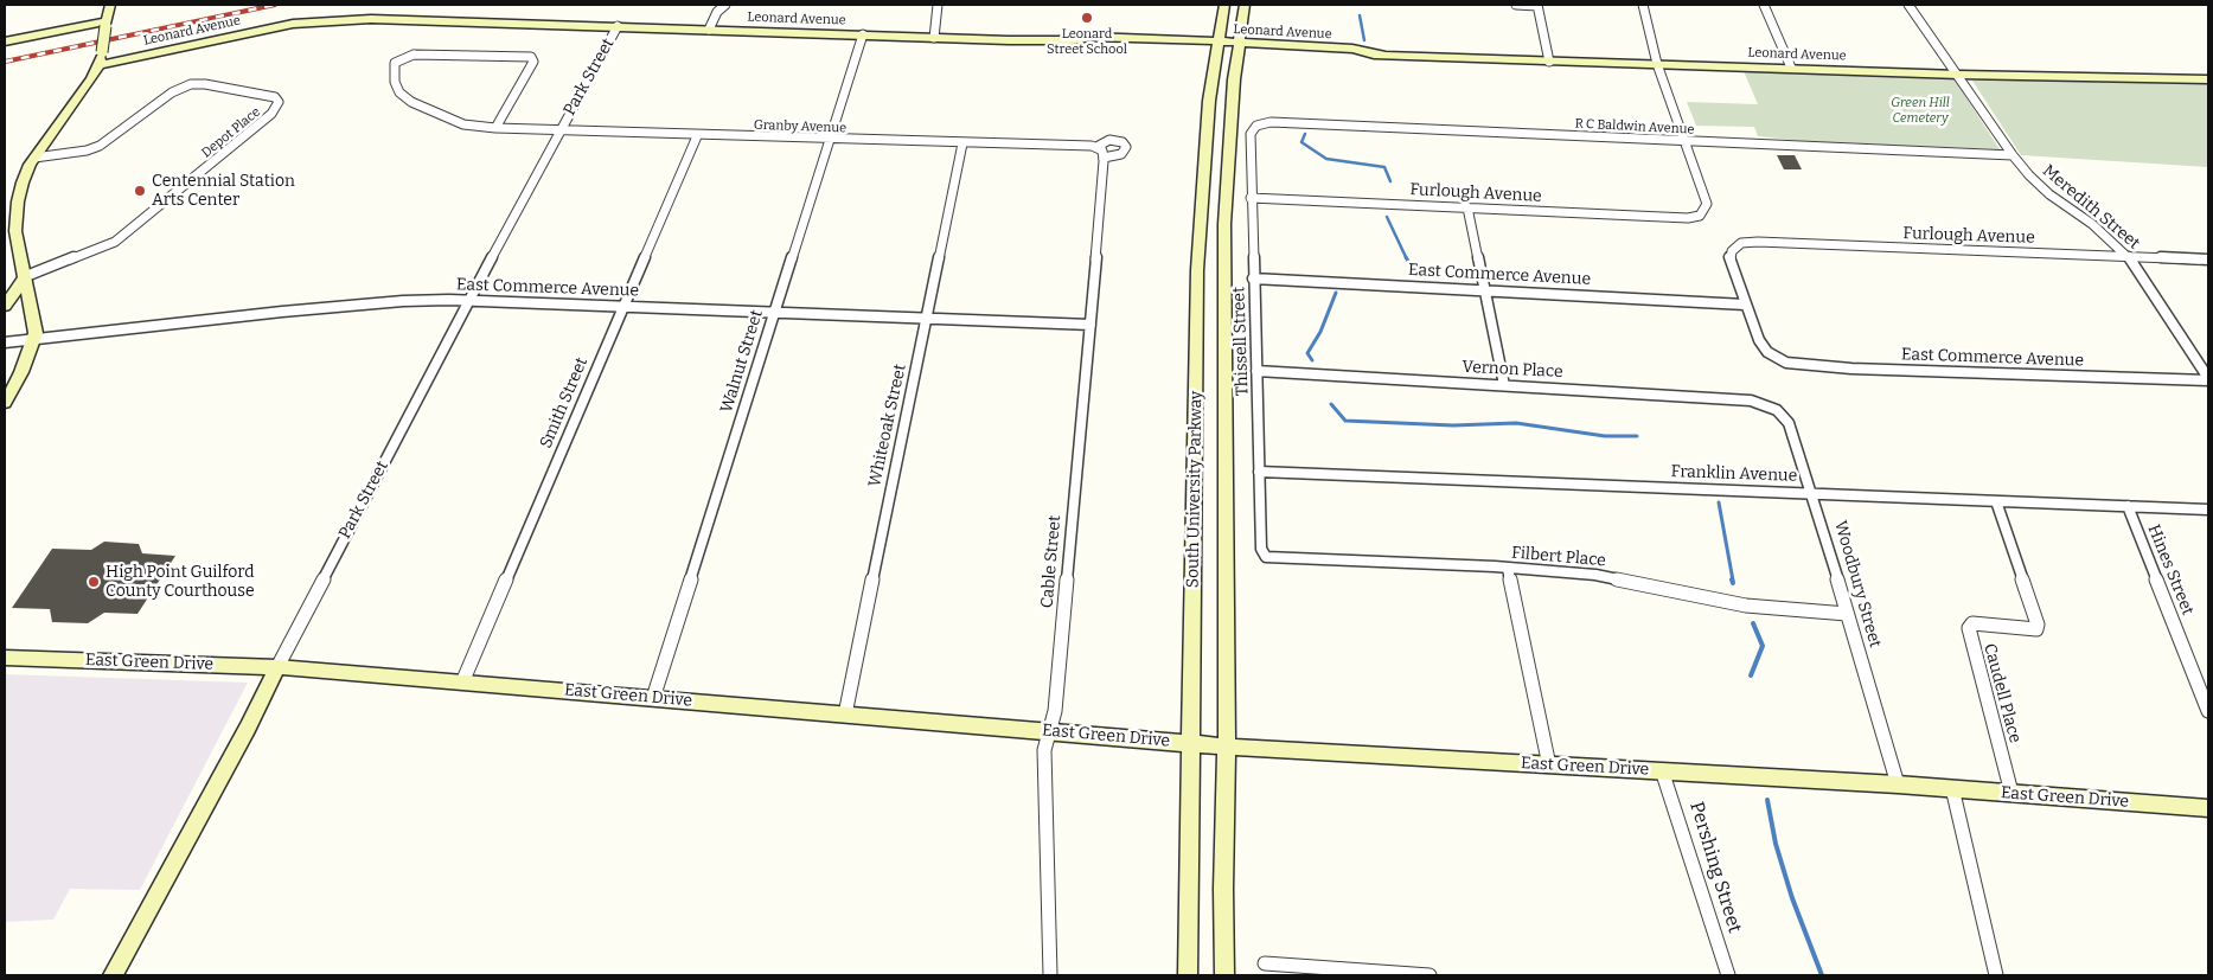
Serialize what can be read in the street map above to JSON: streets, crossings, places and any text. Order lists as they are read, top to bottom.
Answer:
{
  "streets": {
    "main road": [
      "Leonard Avenue",
      "Park Street",
      "South University Parkway",
      "East Green Drive"
    ],
    "street": [
      "Granby Avenue",
      "R C Baldwin Avenue",
      "Depot Place",
      "Furlough Avenue",
      "Meredith Street",
      "East Commerce Avenue",
      "Thissell Street",
      "Walnut Street",
      "Vernon Place",
      "Smith Street",
      "Whiteoak Street",
      "Franklin Avenue",
      "Filbert Place",
      "Cable Street",
      "Hines Street",
      "Woodbury Street",
      "Caudell Place",
      "Pershing Street"
    ]
  },
  "crossings": [
    ["Leonard Avenue", "Park Street"],
    ["Leonard Avenue", "Meredith Street"],
    ["Leonard Avenue", "Walnut Street"],
    ["Leonard Avenue", "South University Parkway"],
    ["Park Street", "Granby Avenue"],
    ["Park Street", "East Commerce Avenue"],
    ["Park Street", "East Green Drive"],
    ["Granby Avenue", "Walnut Street"],
    ["Granby Avenue", "Smith Street"],
    ["Granby Avenue", "Whiteoak Street"],
    ["Granby Avenue", "Cable Street"],
    ["R C Baldwin Avenue", "Furlough Avenue"],
    ["R C Baldwin Avenue", "Meredith Street"],
    ["R C Baldwin Avenue", "Thissell Street"],
    ["Furlough Avenue", "Meredith Street"],
    ["Furlough Avenue", "East Commerce Avenue"],
    ["Furlough Avenue", "Thissell Street"],
    ["Meredith Street", "East Commerce Avenue"],
    ["East Commerce Avenue", "Thissell Street"],
    ["East Commerce Avenue", "Walnut Street"],
    ["East Commerce Avenue", "Smith Street"],
    ["East Commerce Avenue", "Whiteoak Street"],
    ["East Commerce Avenue", "Cable Street"],
    ["Thissell Street", "Vernon Place"],
    ["Thissell Street", "Franklin Avenue"],
    ["Thissell Street", "Filbert Place"],
    ["Walnut Street", "East Green Drive"],
    ["Vernon Place", "Woodbury Street"],
    ["Smith Street", "East Green Drive"],
    ["Whiteoak Street", "East Green Drive"],
    ["Franklin Avenue", "Hines Street"],
    ["Franklin Avenue", "Woodbury Street"],
    ["Franklin Avenue", "Caudell Place"],
    ["South University Parkway", "East Green Drive"],
    ["Filbert Place", "Woodbury Street"],
    ["Cable Street", "East Green Drive"],
    ["Woodbury Street", "East Green Drive"],
    ["East Green Drive", "Caudell Place"],
    ["East Green Drive", "Pershing Street"]
  ],
  "parks": ["Green Hill Cemetery"],
  "places": ["Leonard Street School", "Centennial Station Arts Center", "High Point Guilford County Courthouse"]
}
